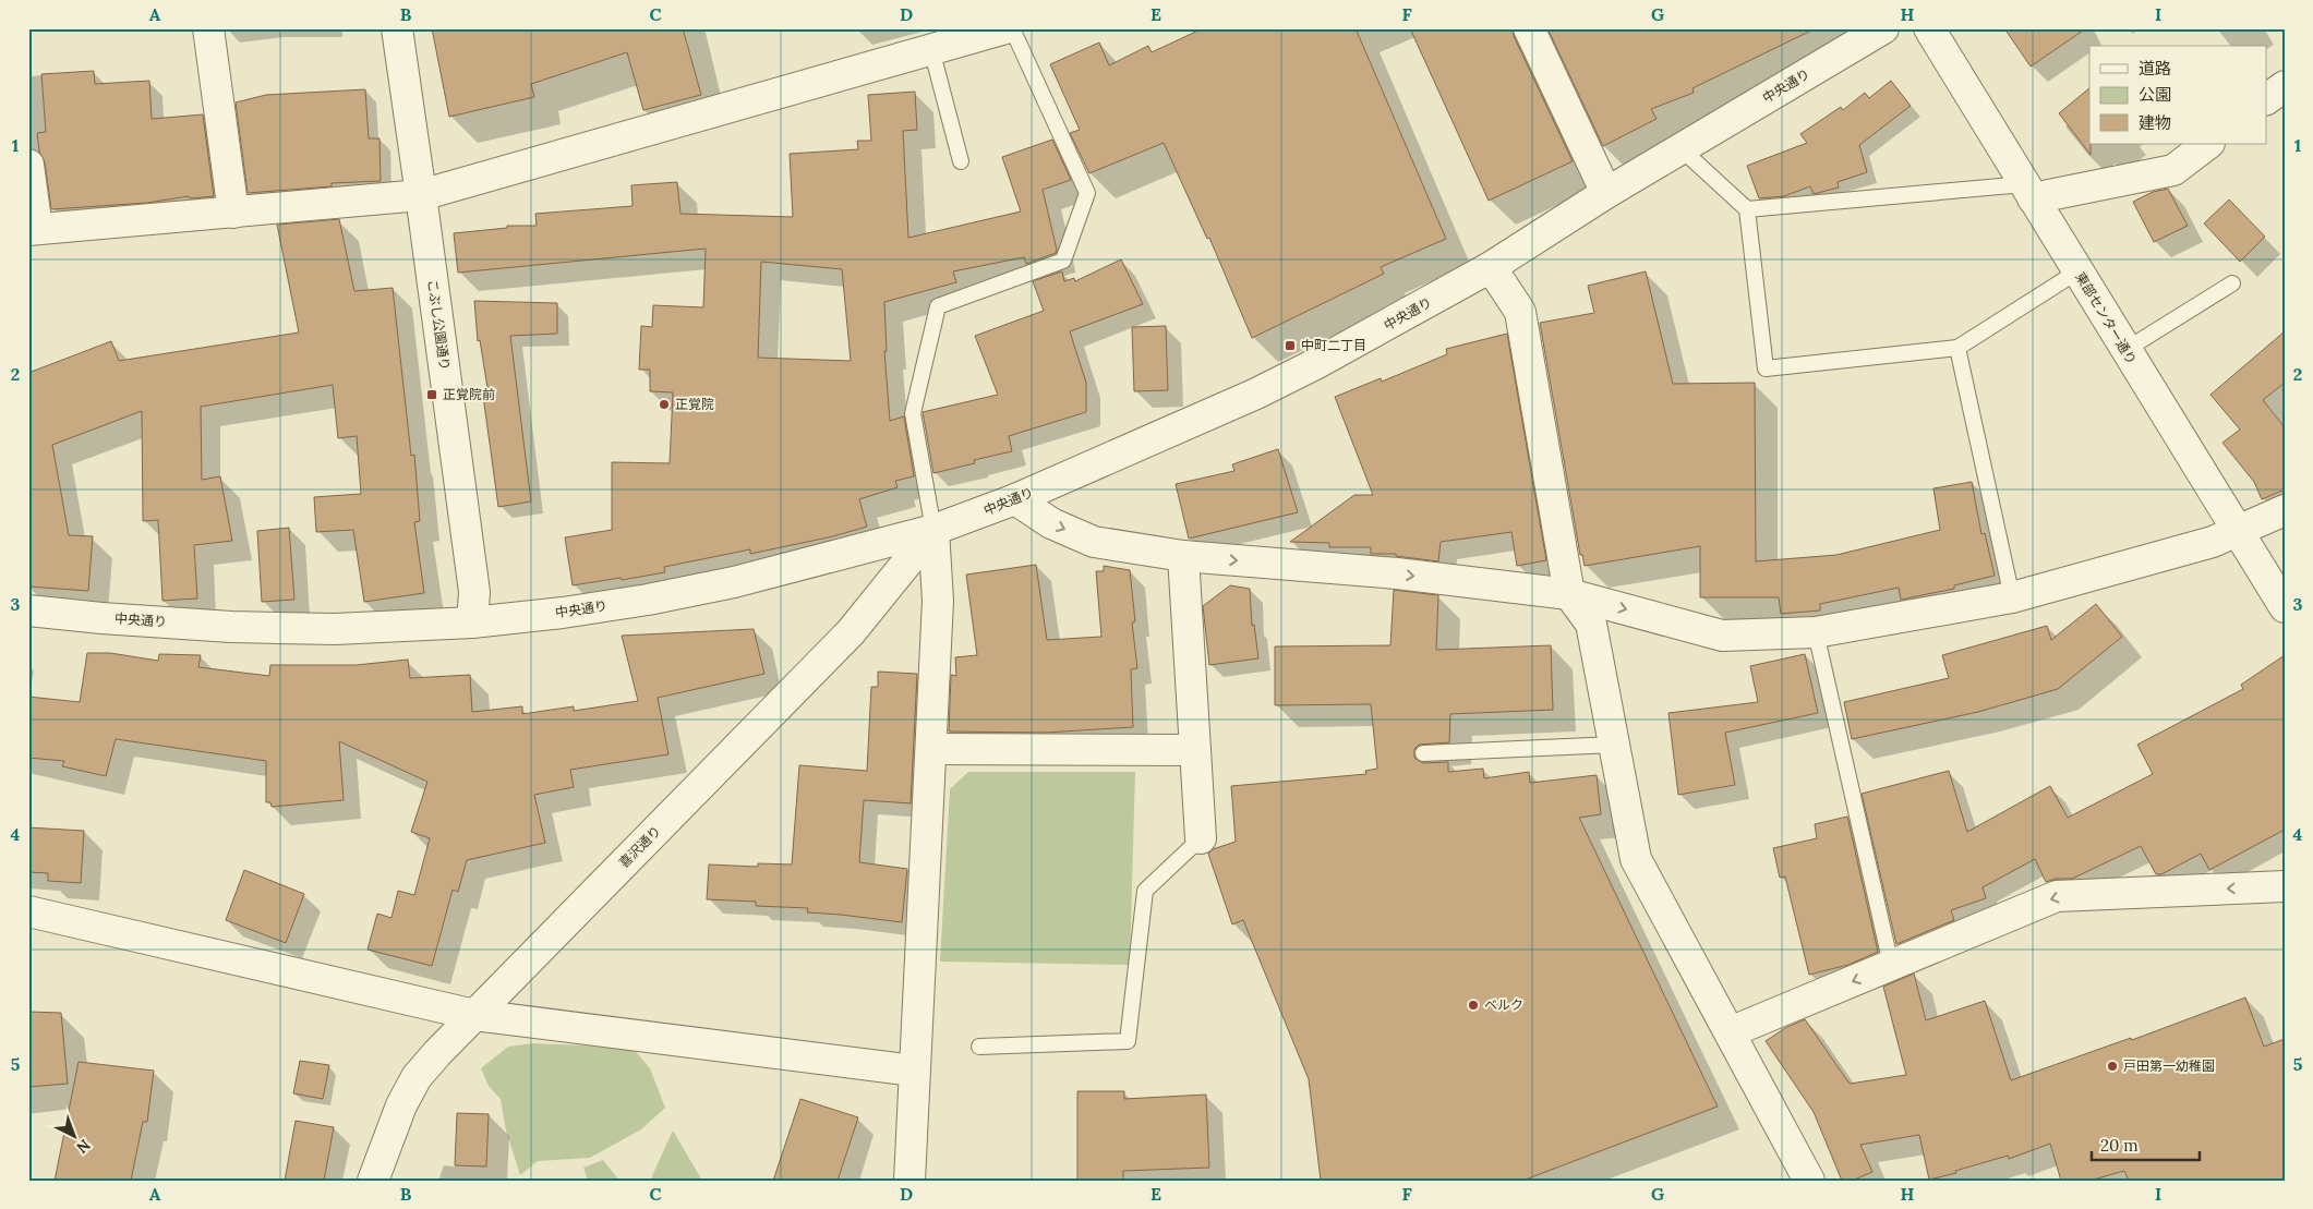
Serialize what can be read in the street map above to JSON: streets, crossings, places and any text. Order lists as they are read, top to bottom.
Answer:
{
  "streets": {
    "street": [
      "中央通り",
      "東部センター通り",
      "こぶし公園通り",
      "喜沢通り"
    ]
  },
  "crossings": [
    ["中央通り", "こぶし公園通り"],
    ["中央通り", "喜沢通り"]
  ],
  "places": {
    "transit": ["中町二丁目", "正覚院前"],
    "other": ["正覚院", "ベルク", "戸田第一幼稚園"]
  },
  "legend": ["道路", "公園", "建物"],
  "scale_bar": "20 m",
  "north": "bottom right",
  "grid": {
    "columns": [
      "A",
      "B",
      "C",
      "D",
      "E",
      "F",
      "G",
      "H",
      "I"
    ],
    "rows": [
      "1",
      "2",
      "3",
      "4",
      "5"
    ]
  }
}
